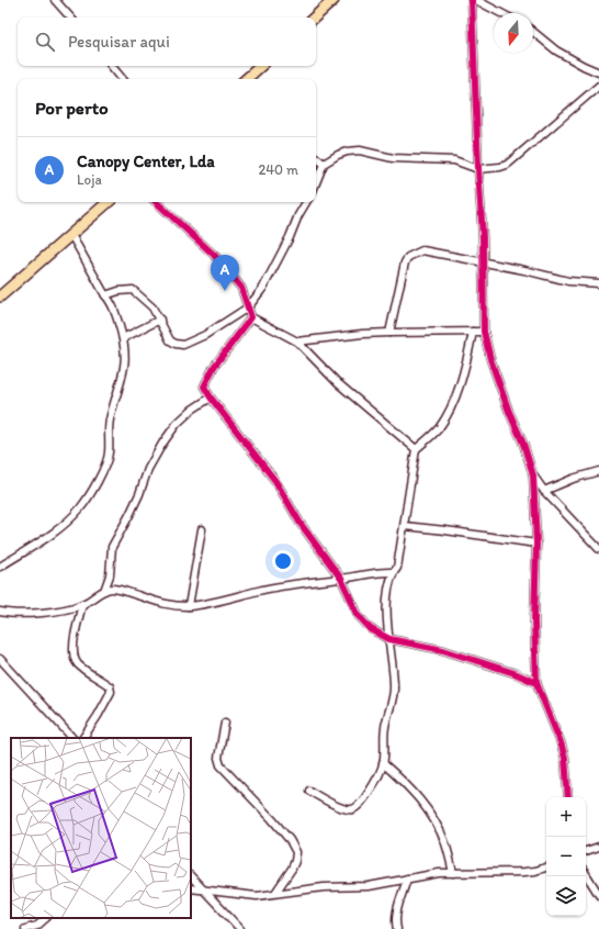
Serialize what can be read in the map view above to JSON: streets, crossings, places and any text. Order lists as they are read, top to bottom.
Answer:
{
  "north": "bottom",
  "page": {
    "search": "Pesquisar aqui",
    "heading": "Por perto",
    "list": [
      {
        "mark": "A",
        "name": "Canopy Center, Lda",
        "note": "Loja",
        "value": "240 m"
      }
    ],
    "pins": "A",
    "map_buttons": ["+", "−"]
  }
}
